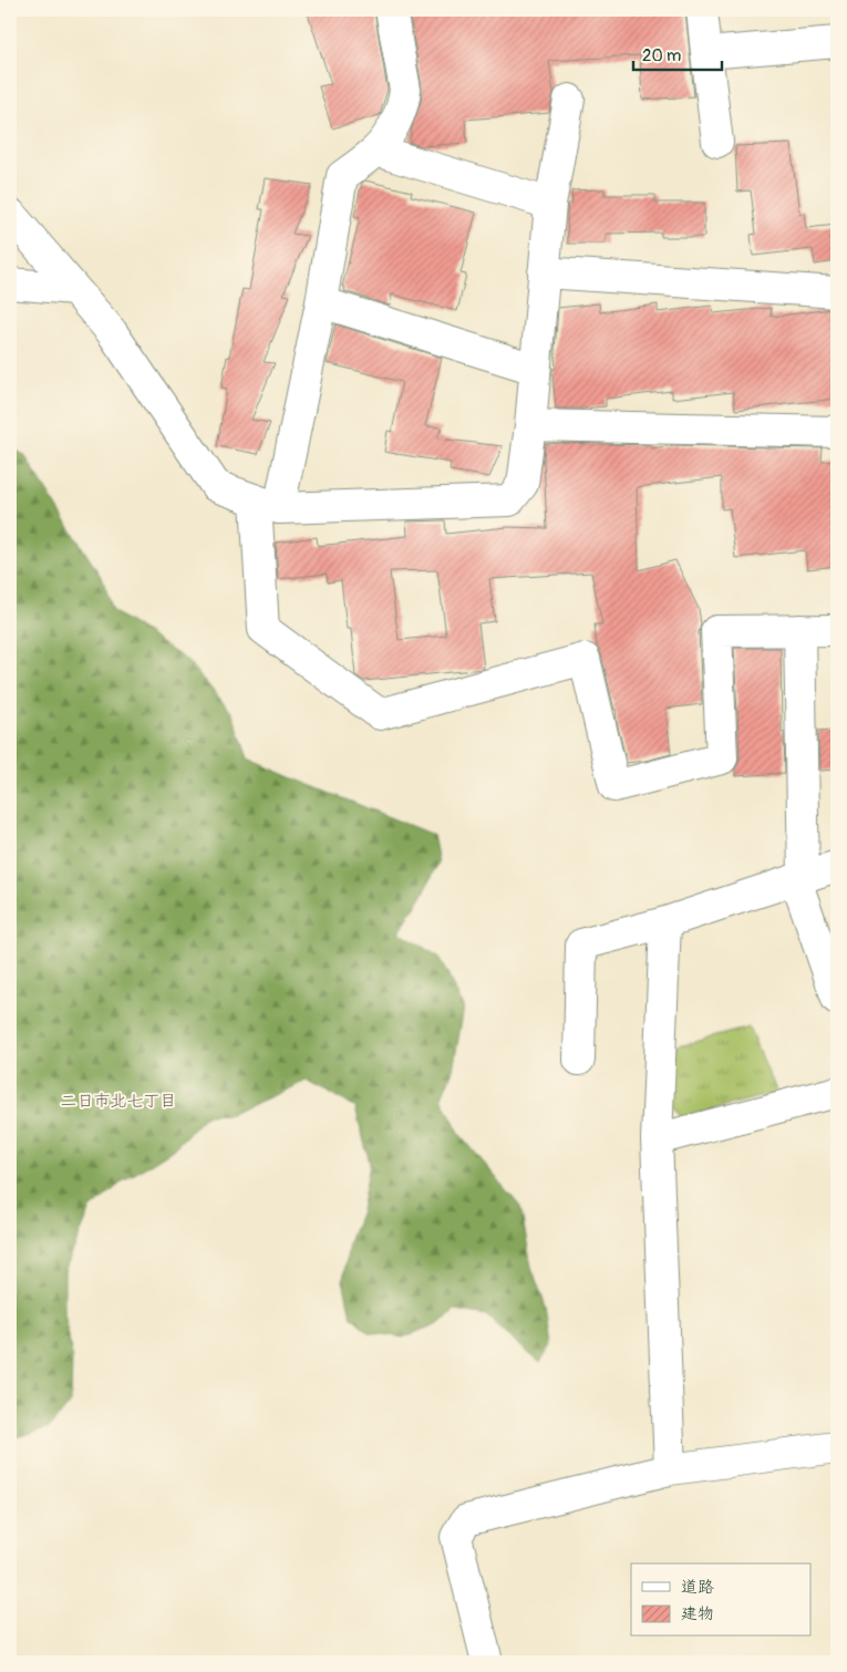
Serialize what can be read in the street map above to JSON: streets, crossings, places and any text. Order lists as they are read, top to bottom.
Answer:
{
  "districts": ["二日市北七丁目"],
  "legend": ["道路", "建物"],
  "scale_bar": "20 m"
}
